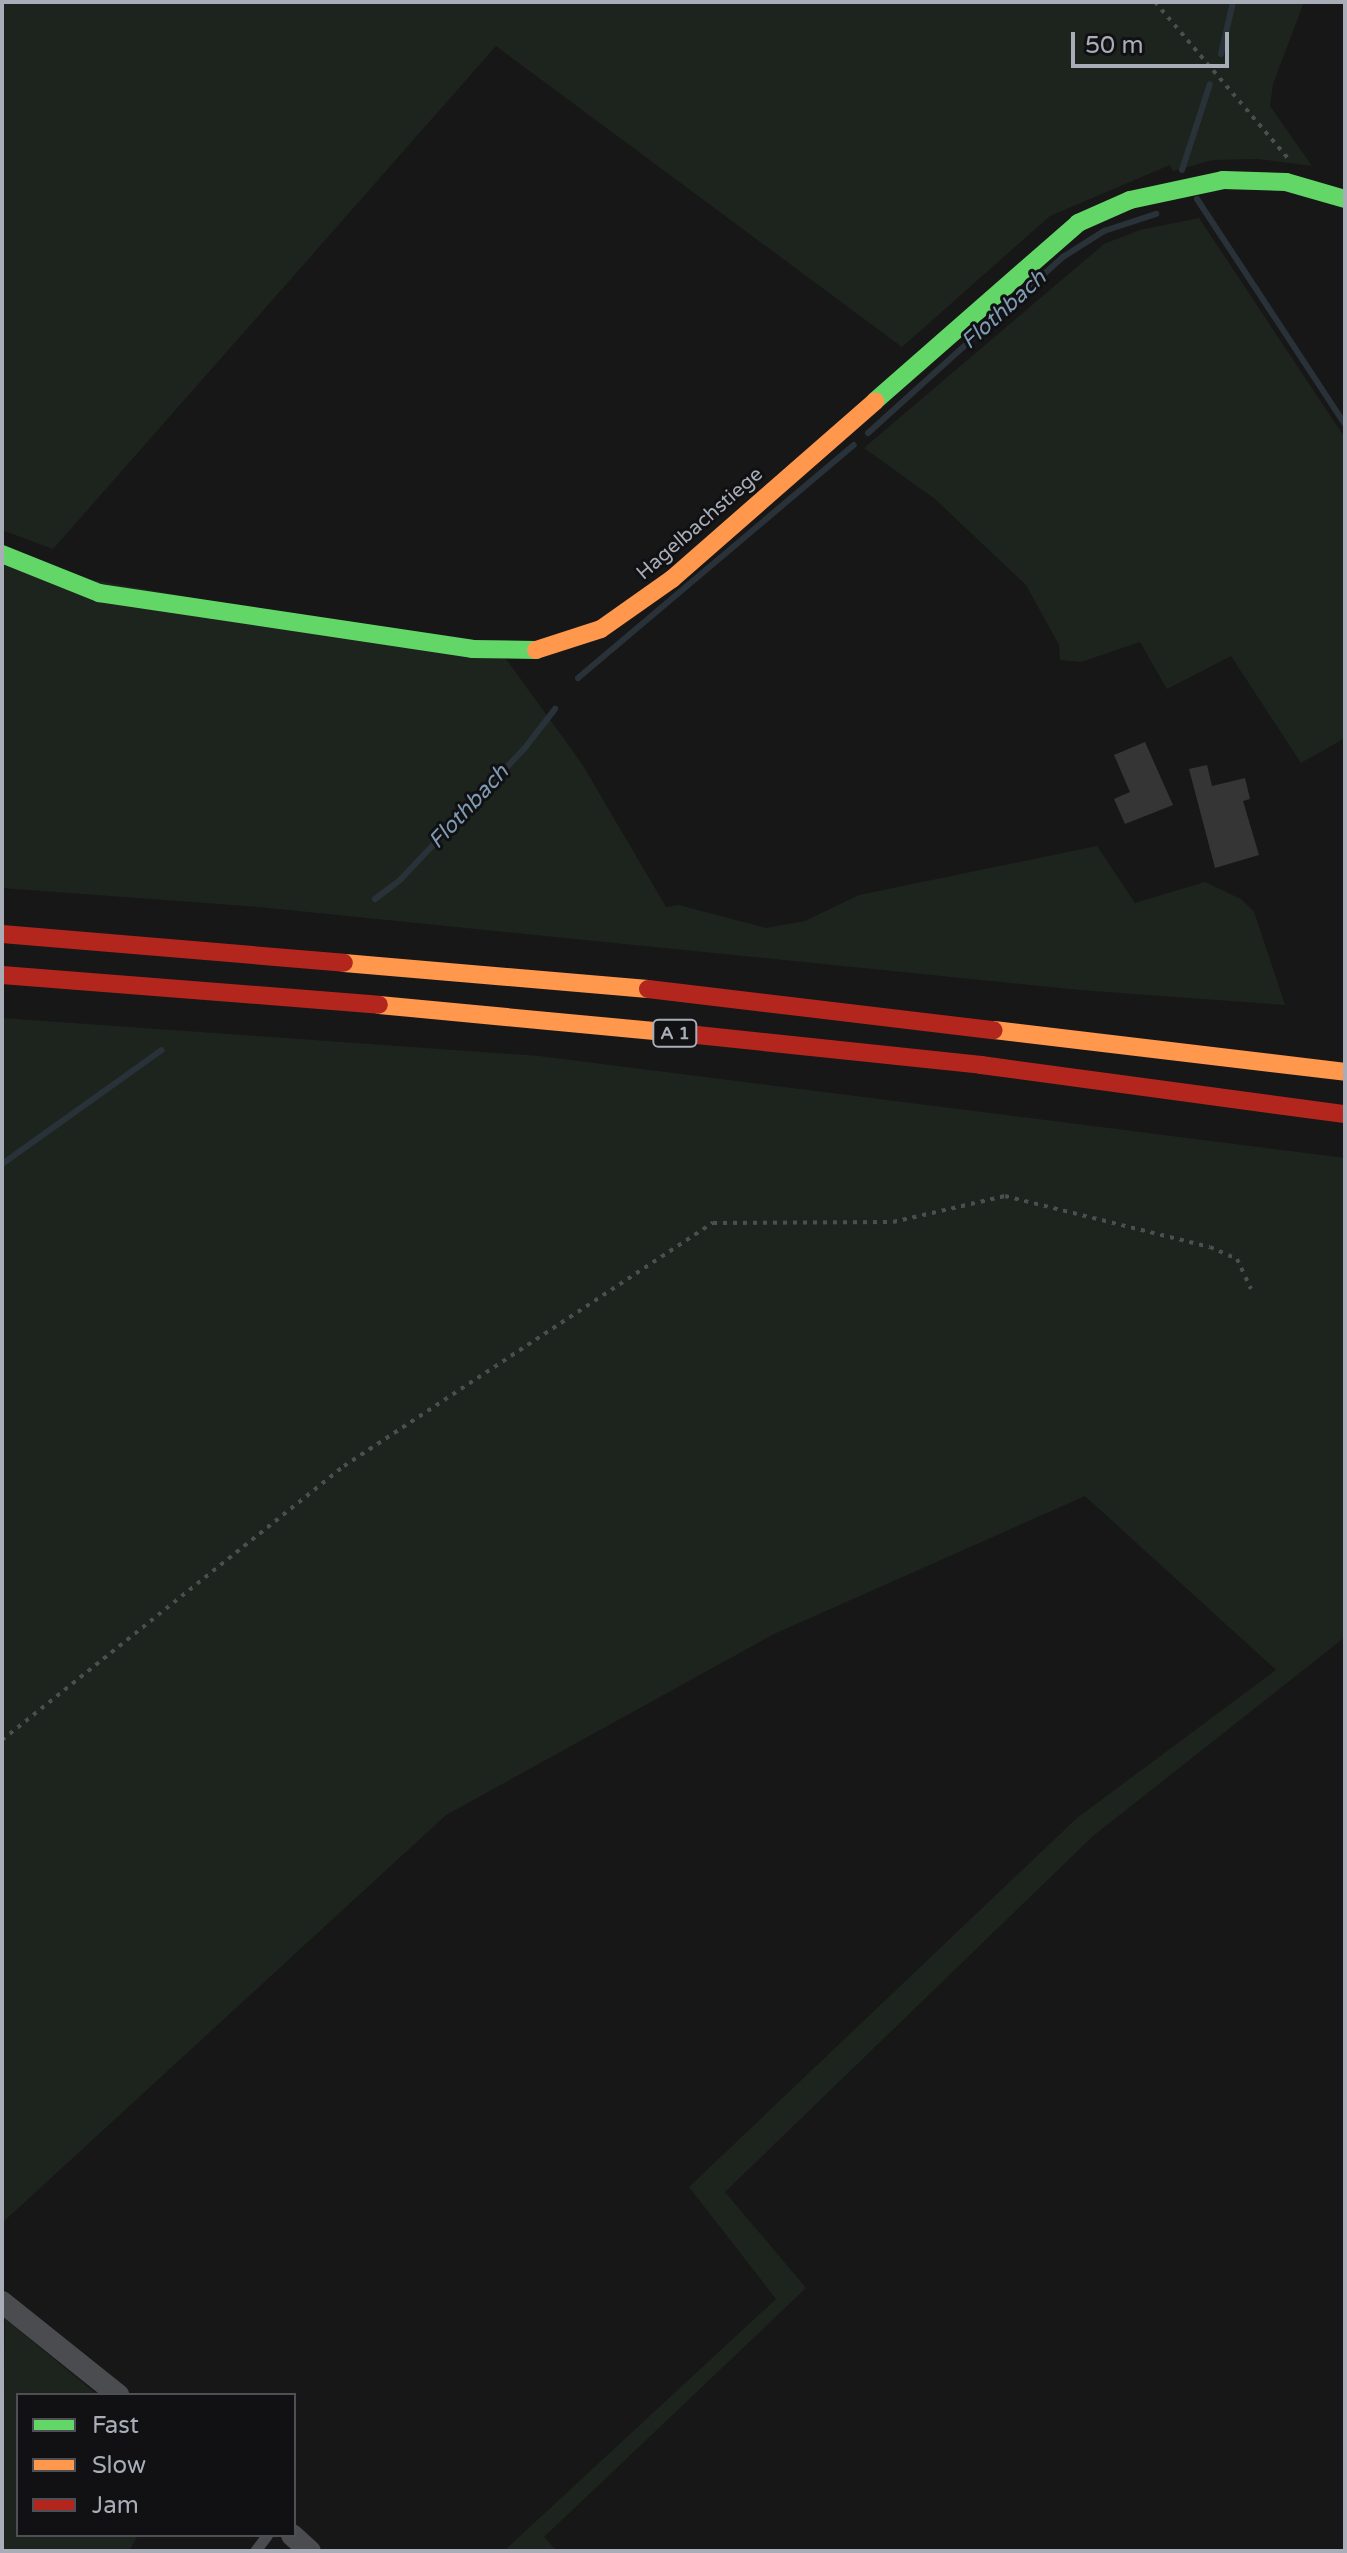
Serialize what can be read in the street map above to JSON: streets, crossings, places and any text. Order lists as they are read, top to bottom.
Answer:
{
  "streets": {
    "main road": ["Hagelbachstiege", "A 1"]
  },
  "water": ["Flothbach"],
  "legend": ["Fast", "Slow", "Jam"],
  "scale_bar": "50 m"
}
